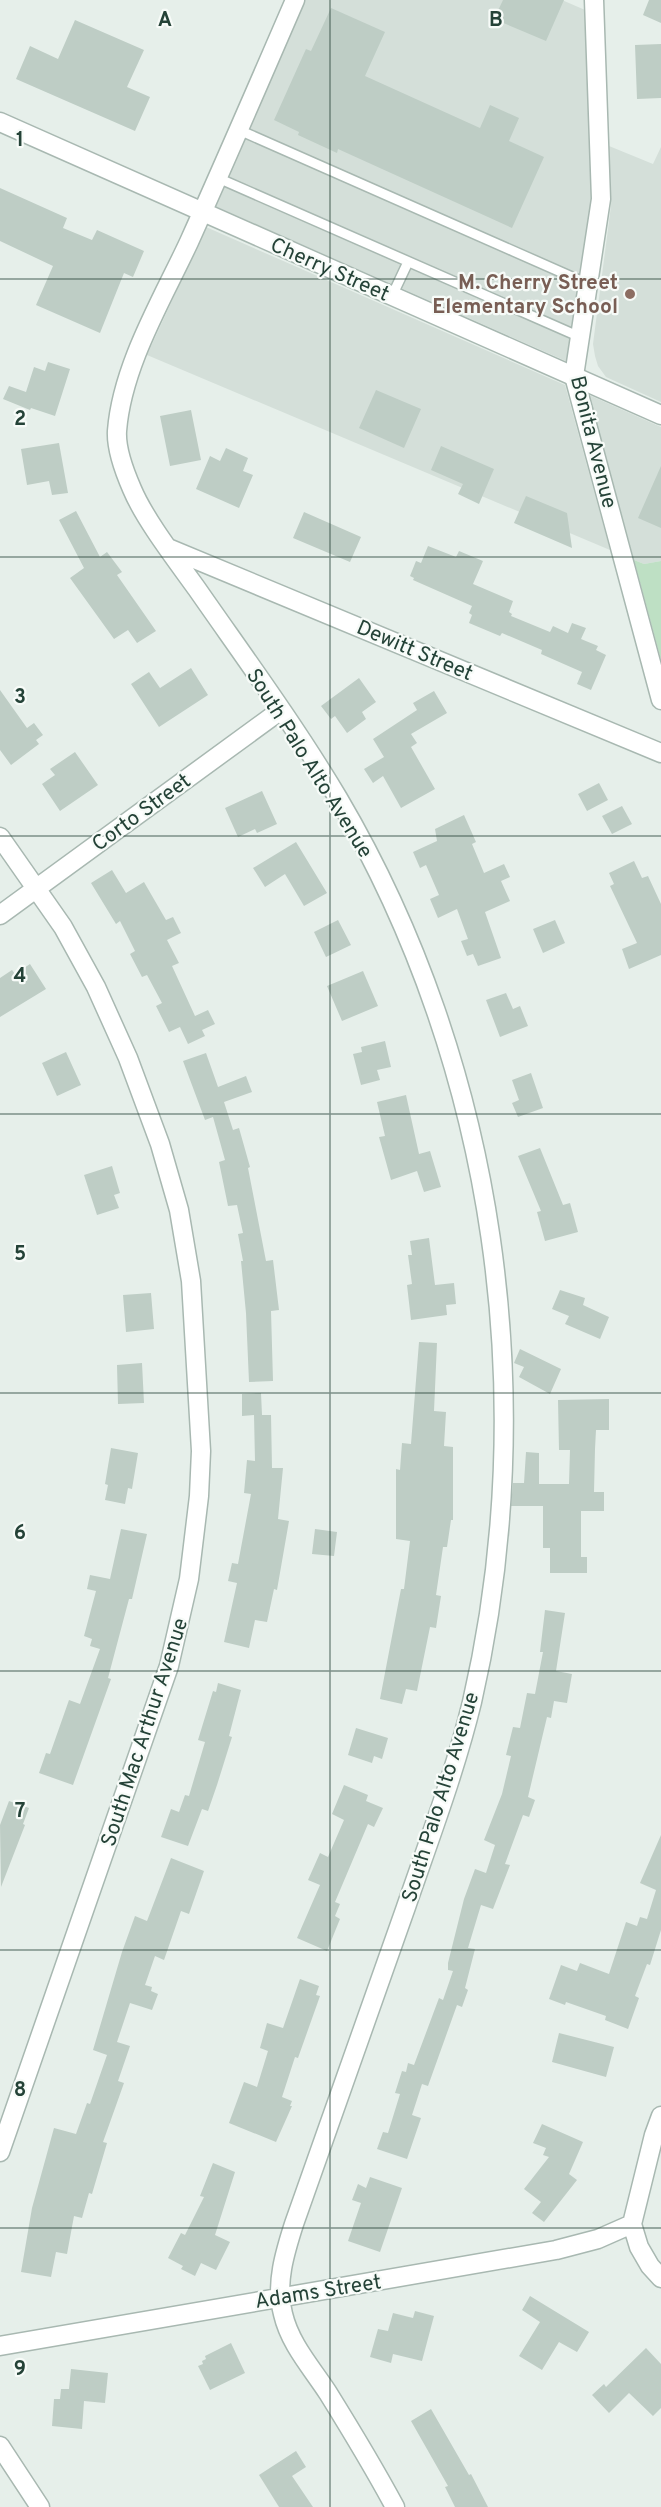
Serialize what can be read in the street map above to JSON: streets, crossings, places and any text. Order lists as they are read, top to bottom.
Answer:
{
  "streets": {
    "street": [
      "Cherry Street",
      "Bonita Avenue",
      "Dewitt Street",
      "South Palo Alto Avenue",
      "Corto Street",
      "South Mac Arthur Avenue",
      "Adams Street"
    ]
  },
  "crossings": [
    ["Cherry Street", "Bonita Avenue"],
    ["Cherry Street", "South Palo Alto Avenue"],
    ["Dewitt Street", "South Palo Alto Avenue"],
    ["South Palo Alto Avenue", "Corto Street"],
    ["South Palo Alto Avenue", "Adams Street"],
    ["Corto Street", "South Mac Arthur Avenue"]
  ],
  "places": ["M. Cherry Street Elementary School"],
  "grid": {
    "columns": ["A", "B"],
    "rows": [
      "1",
      "2",
      "3",
      "4",
      "5",
      "6",
      "7",
      "8",
      "9"
    ]
  }
}
